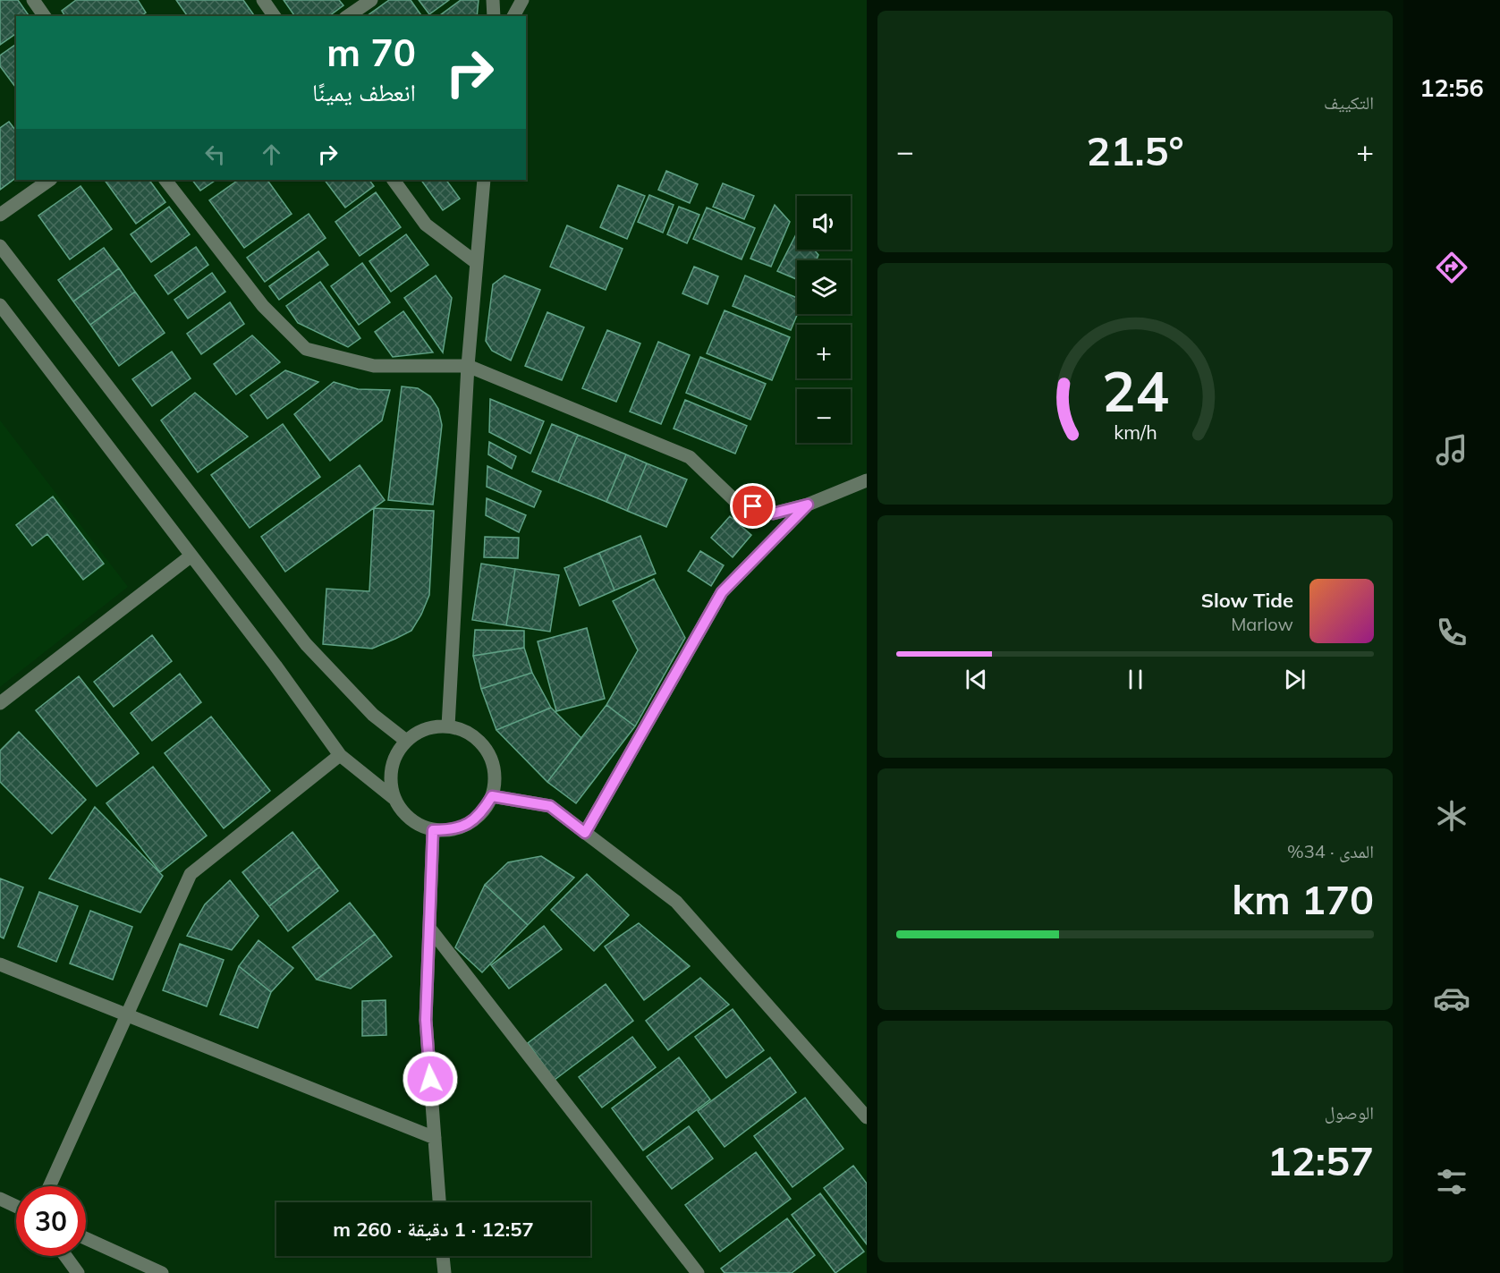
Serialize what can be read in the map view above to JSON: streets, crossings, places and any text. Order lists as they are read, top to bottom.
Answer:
{
  "page": {
    "tabs": "12:56",
    "tile": [
      "التكييف",
      ["المدى · 34%", "170 km"],
      ["الوصول", "12:57"]
    ],
    "turn": ["70 m", "انعطف يمينًا"],
    "heat": ["−", "21.5°", "+"],
    "map_buttons": ["+", "−"],
    "song": ["Slow Tide", "Marlow"],
    "limit": "30",
    "trip": "12:57 · 1 دقيقة · 260 m",
    "gauge": ["24", "km/h"]
  }
}
